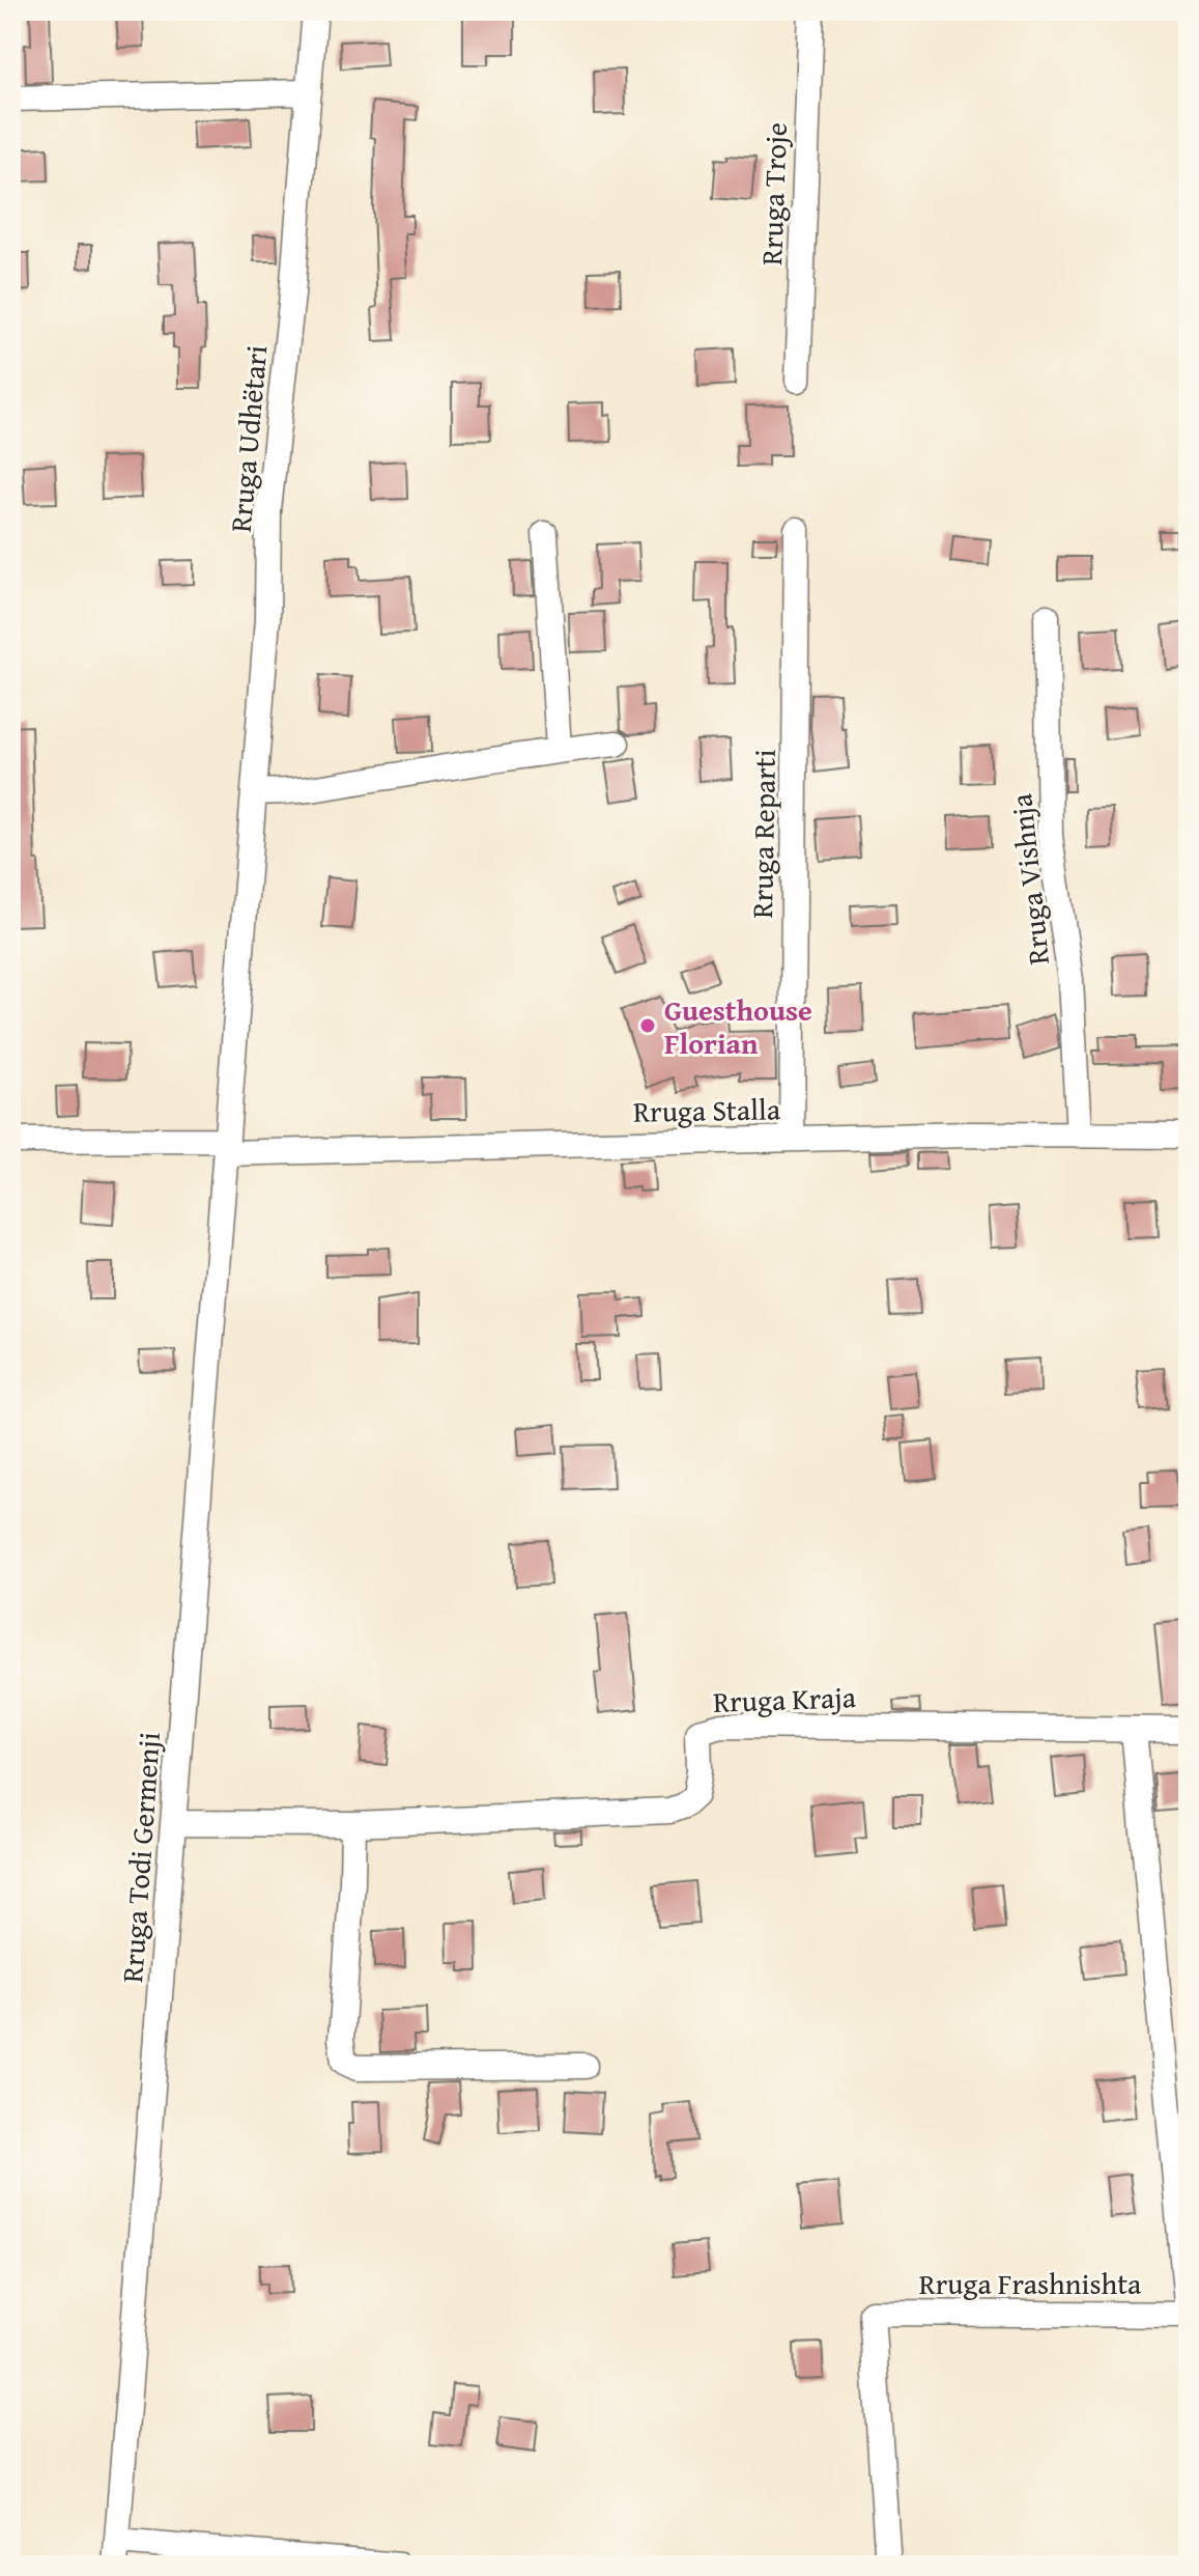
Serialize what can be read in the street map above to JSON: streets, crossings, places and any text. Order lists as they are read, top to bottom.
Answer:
{
  "streets": {
    "street": [
      "Rruga Troje",
      "Rruga Udhëtari",
      "Rruga Reparti",
      "Rruga Vishnja",
      "Rruga Stalla",
      "Rruga Kraja",
      "Rruga Todi Germenji",
      "Rruga Frashnishta"
    ]
  },
  "crossings": [
    ["Rruga Udhëtari", "Rruga Stalla"],
    ["Rruga Udhëtari", "Rruga Todi Germenji"],
    ["Rruga Reparti", "Rruga Stalla"],
    ["Rruga Vishnja", "Rruga Stalla"],
    ["Rruga Stalla", "Rruga Todi Germenji"],
    ["Rruga Kraja", "Rruga Todi Germenji"]
  ],
  "places": ["Guesthouse Florian"]
}
